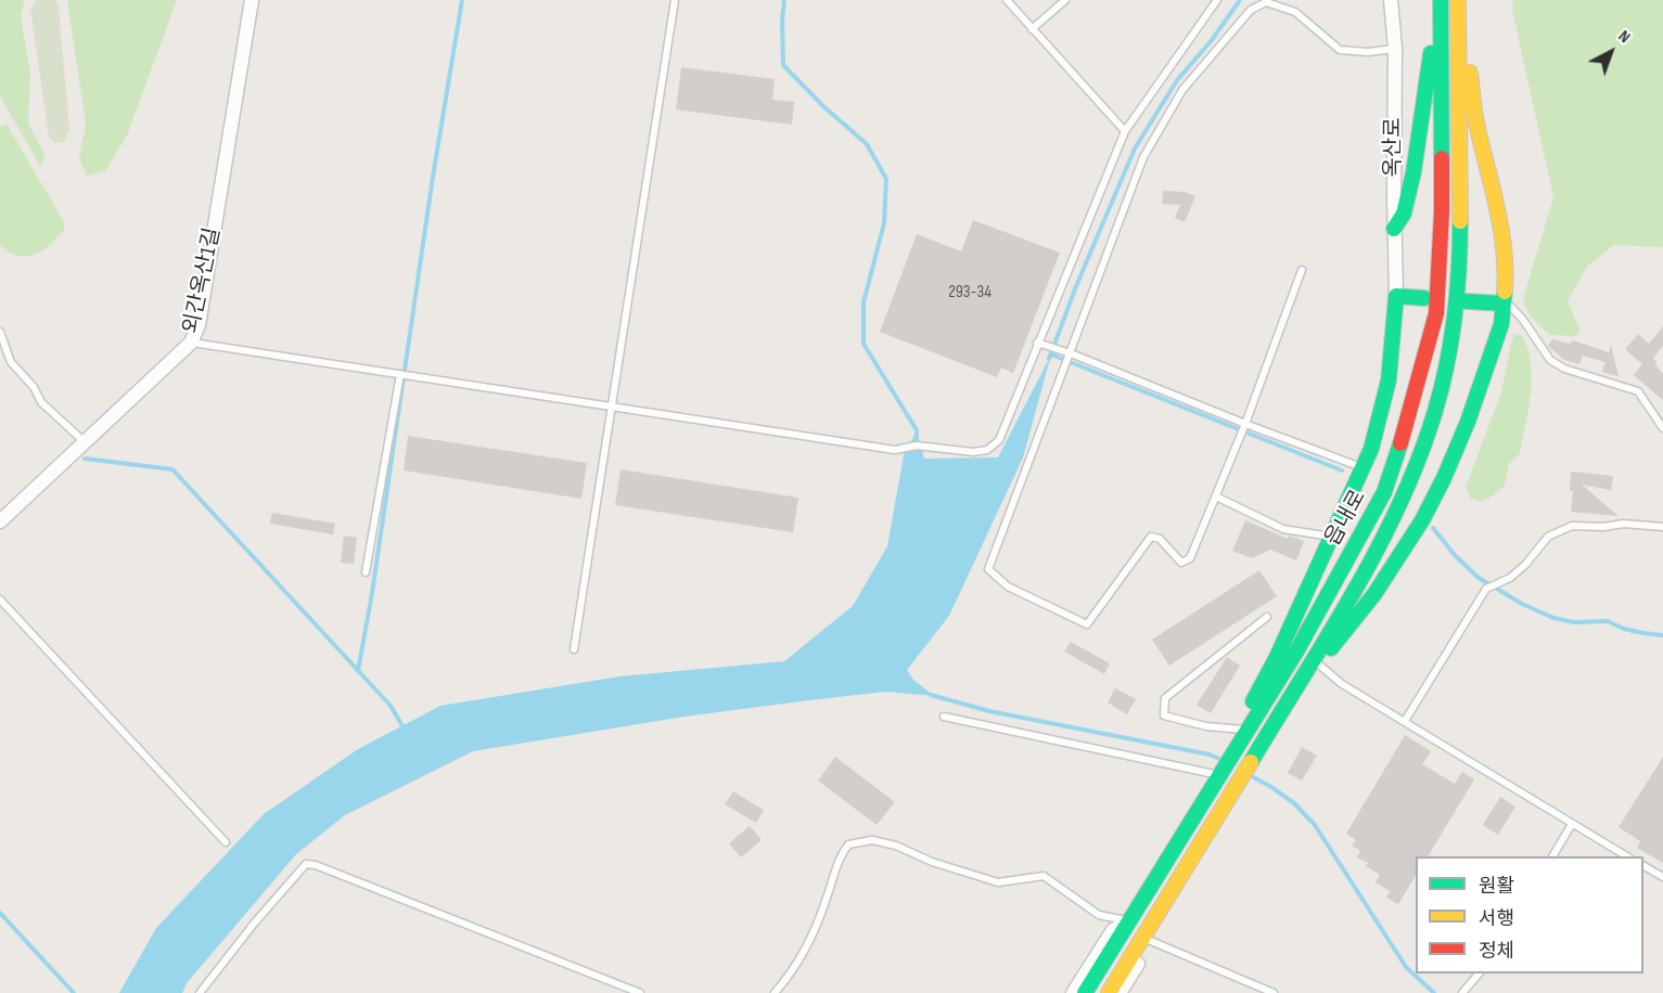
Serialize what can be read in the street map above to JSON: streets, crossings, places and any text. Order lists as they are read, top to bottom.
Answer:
{
  "streets": {
    "street": ["옥산로", "외간옥산1길", "읍내로"]
  },
  "house_numbers": ["293-34"],
  "legend": ["원활", "서행", "정체"],
  "north": "top right"
}
